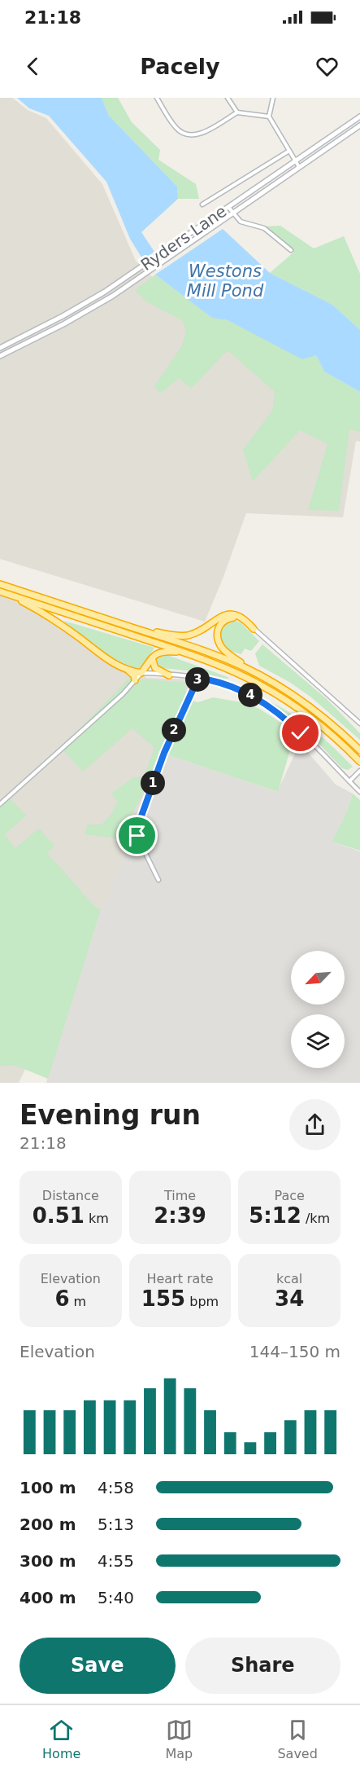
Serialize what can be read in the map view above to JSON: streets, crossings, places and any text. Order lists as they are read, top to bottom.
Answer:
{
  "streets": {
    "main road": ["Ryders Lane"]
  },
  "water": ["Westons Mill Pond"],
  "north": "bottom left",
  "page": {
    "status": "21:18",
    "header": "Pacely",
    "pins": [
      "3",
      "4",
      "2",
      "1"
    ],
    "heading": ["Evening run", "21:18"],
    "stats": [
      ["Distance", "0.51 km"],
      ["Time", "2:39"],
      ["Pace", "5:12 /km"],
      ["Elevation", "6 m"],
      ["Heart rate", "155 bpm"],
      ["kcal", "34"]
    ],
    "chart": ["Elevation", "144–150 m"],
    "list": [
      {
        "name": "100 m",
        "note": "4:58"
      },
      {
        "name": "200 m",
        "note": "5:13"
      },
      {
        "name": "300 m",
        "note": "4:55"
      },
      {
        "name": "400 m",
        "note": "5:40"
      }
    ],
    "buttons": ["Save", "Share"],
    "tabs": ["Home", "Map", "Saved"]
  }
}
